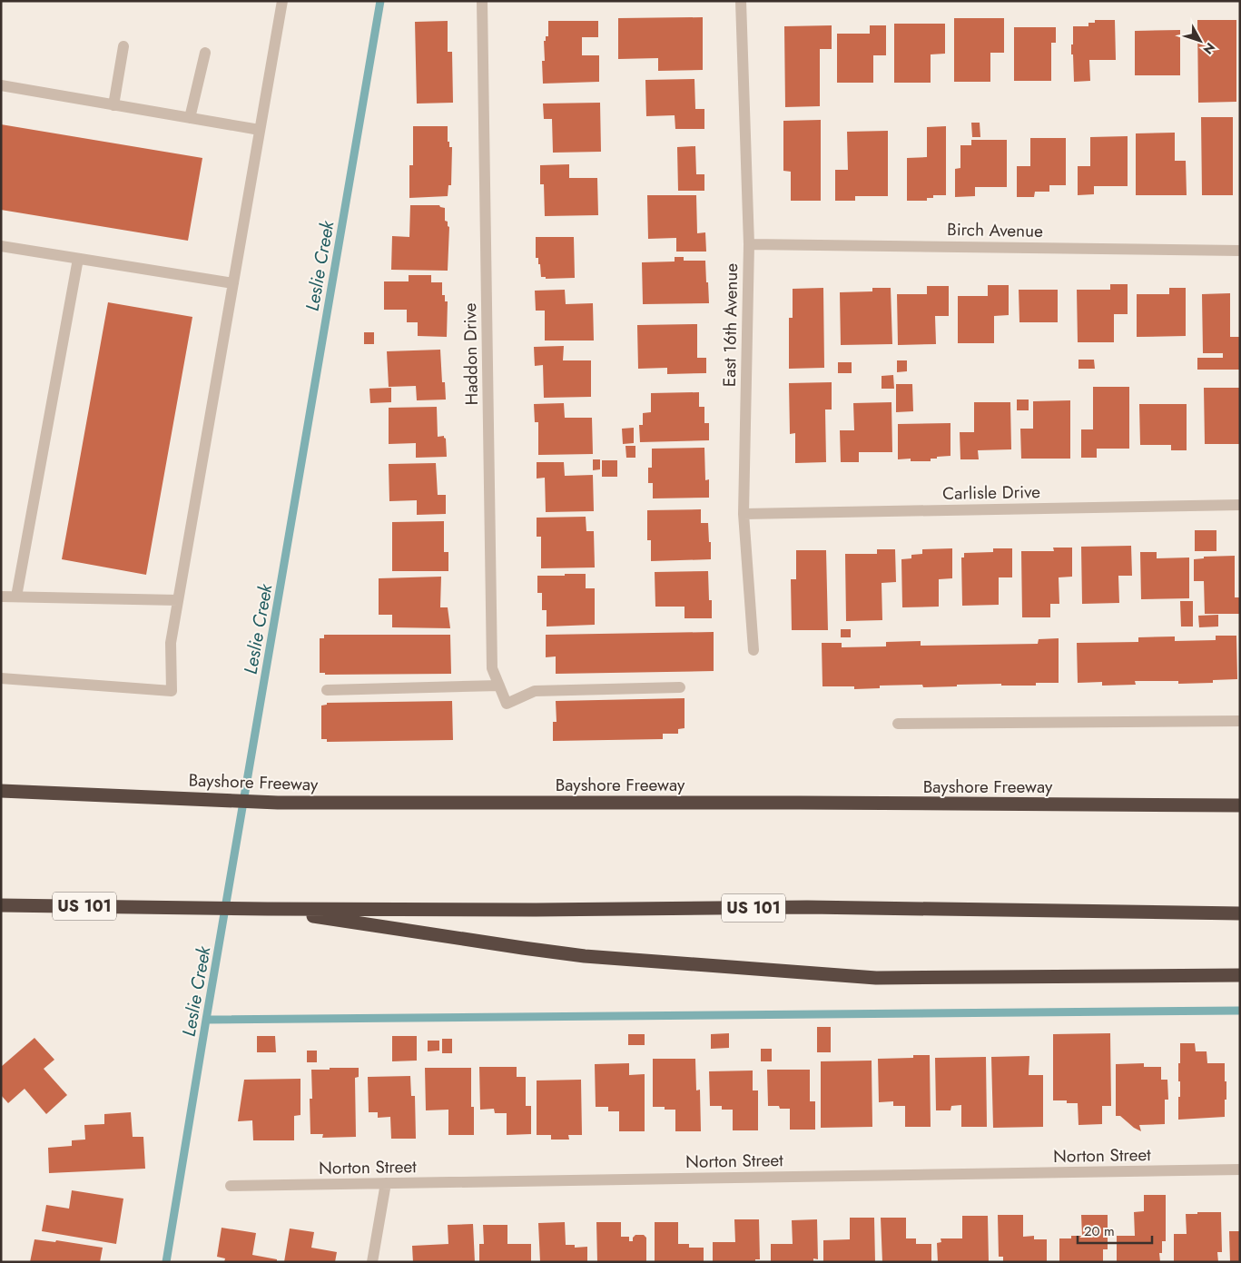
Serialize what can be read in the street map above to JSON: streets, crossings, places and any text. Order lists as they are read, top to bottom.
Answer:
{
  "streets": {
    "highway": ["Bayshore Freeway", "US 101"],
    "street": [
      "Birch Avenue",
      "East 16th Avenue",
      "Haddon Drive",
      "Carlisle Drive",
      "Norton Street"
    ]
  },
  "crossings": [
    ["Birch Avenue", "East 16th Avenue"],
    ["East 16th Avenue", "Carlisle Drive"]
  ],
  "water": ["Leslie Creek"],
  "scale_bar": "20 m",
  "north": "bottom right"
}
